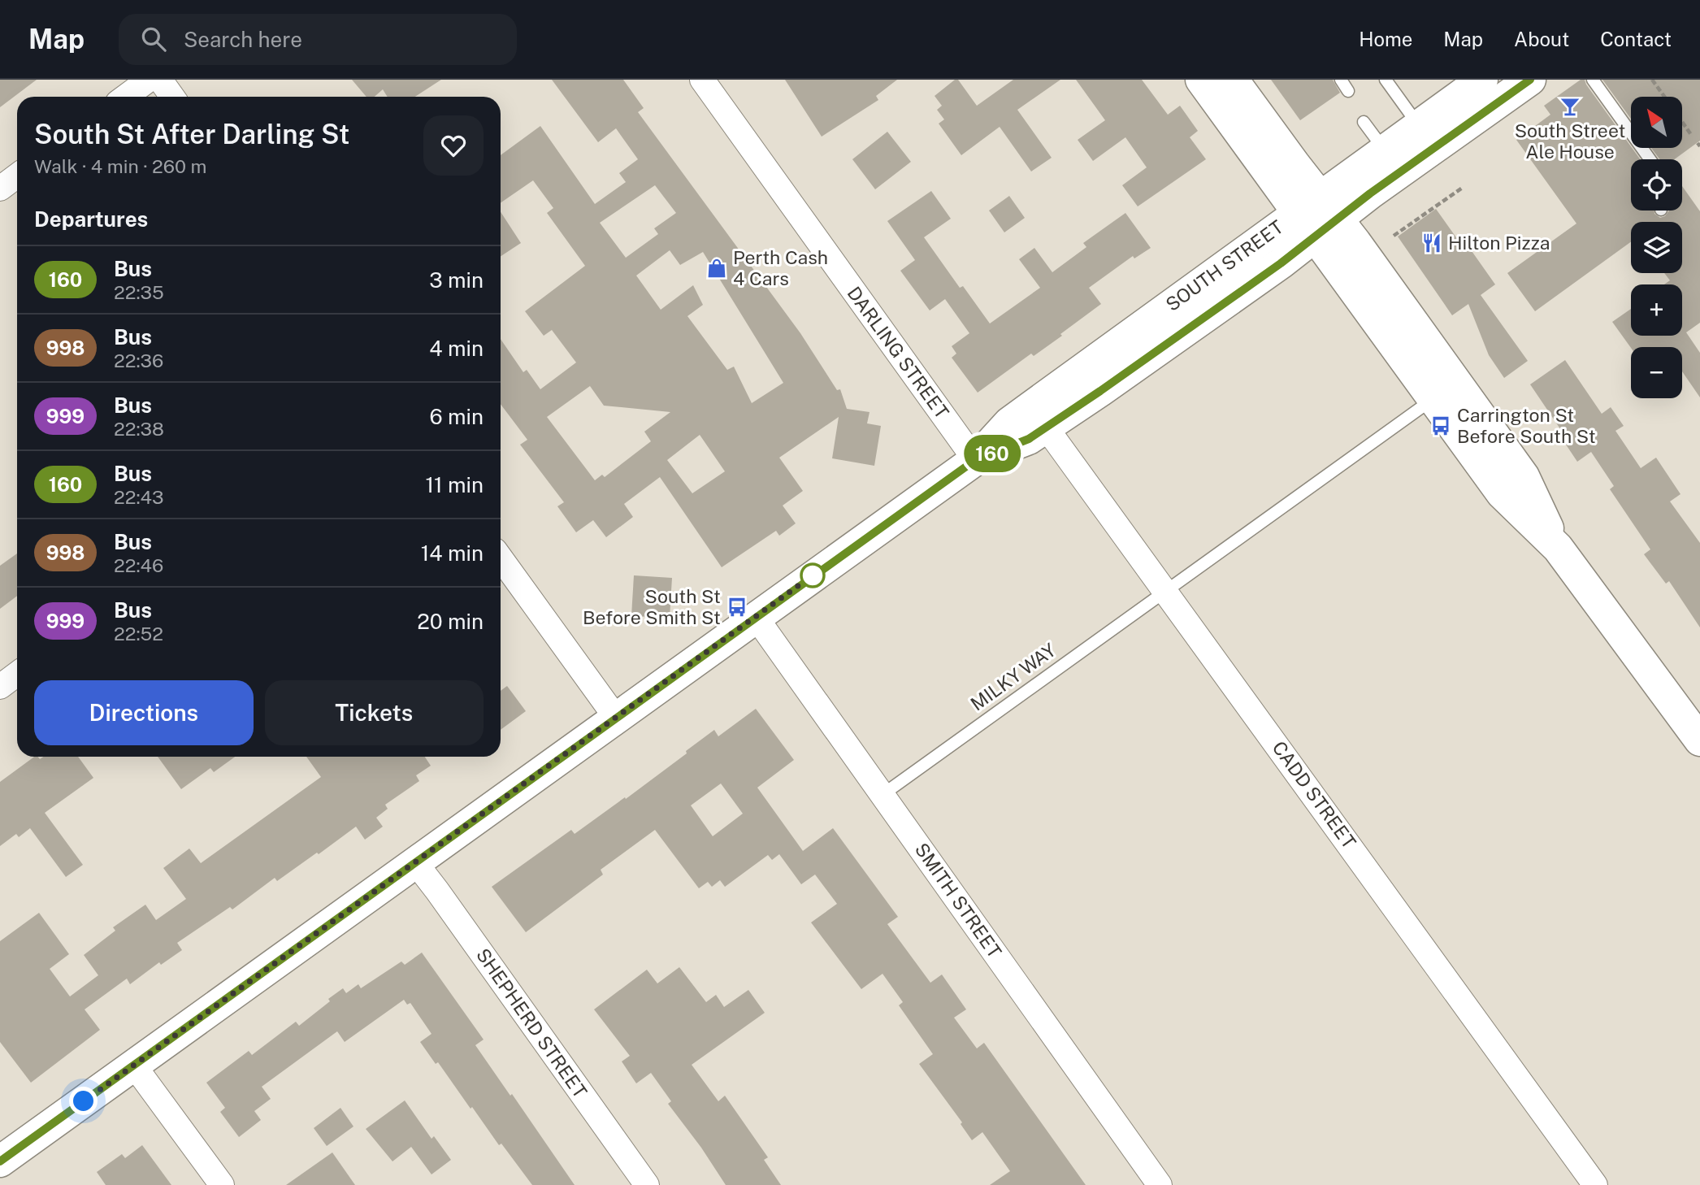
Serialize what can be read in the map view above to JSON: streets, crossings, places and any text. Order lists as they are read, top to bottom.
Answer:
{
  "streets": {
    "main road": ["SOUTH STREET"],
    "street": [
      "DARLING STREET",
      "CADD STREET",
      "SMITH STREET",
      "SHEPHERD STREET"
    ],
    "lane": ["MILKY WAY"]
  },
  "crossings": [
    ["SOUTH STREET", "DARLING STREET"],
    ["SOUTH STREET", "CADD STREET"],
    ["SOUTH STREET", "SMITH STREET"],
    ["SOUTH STREET", "SHEPHERD STREET"],
    ["MILKY WAY", "CADD STREET"],
    ["MILKY WAY", "SMITH STREET"]
  ],
  "places": {
    "bar": ["South Street Ale House"],
    "restaurant": ["Hilton Pizza"],
    "shop": ["Perth Cash 4 Cars"],
    "bus stop": ["Carrington St Before South St", "South St Before Smith St"]
  },
  "lines": ["bus line 160"],
  "north": "top left",
  "page": {
    "header": "Map",
    "search": "Search here",
    "nav": [
      "Home",
      "Map",
      "About",
      "Contact"
    ],
    "on_map": "160",
    "map_buttons": ["+", "−"],
    "heading": [
      ["South St After Darling St", "Walk · 4 min · 260 m"],
      "Departures"
    ],
    "list": [
      {
        "mark": "160",
        "name": "Bus",
        "note": "22:35",
        "value": "3 min"
      },
      {
        "mark": "998",
        "name": "Bus",
        "note": "22:36",
        "value": "4 min"
      },
      {
        "mark": "999",
        "name": "Bus",
        "note": "22:38",
        "value": "6 min"
      },
      {
        "mark": "160",
        "name": "Bus",
        "note": "22:43",
        "value": "11 min"
      },
      {
        "mark": "998",
        "name": "Bus",
        "note": "22:46",
        "value": "14 min"
      },
      {
        "mark": "999",
        "name": "Bus",
        "note": "22:52",
        "value": "20 min"
      }
    ],
    "buttons": ["Directions", "Tickets"]
  }
}
